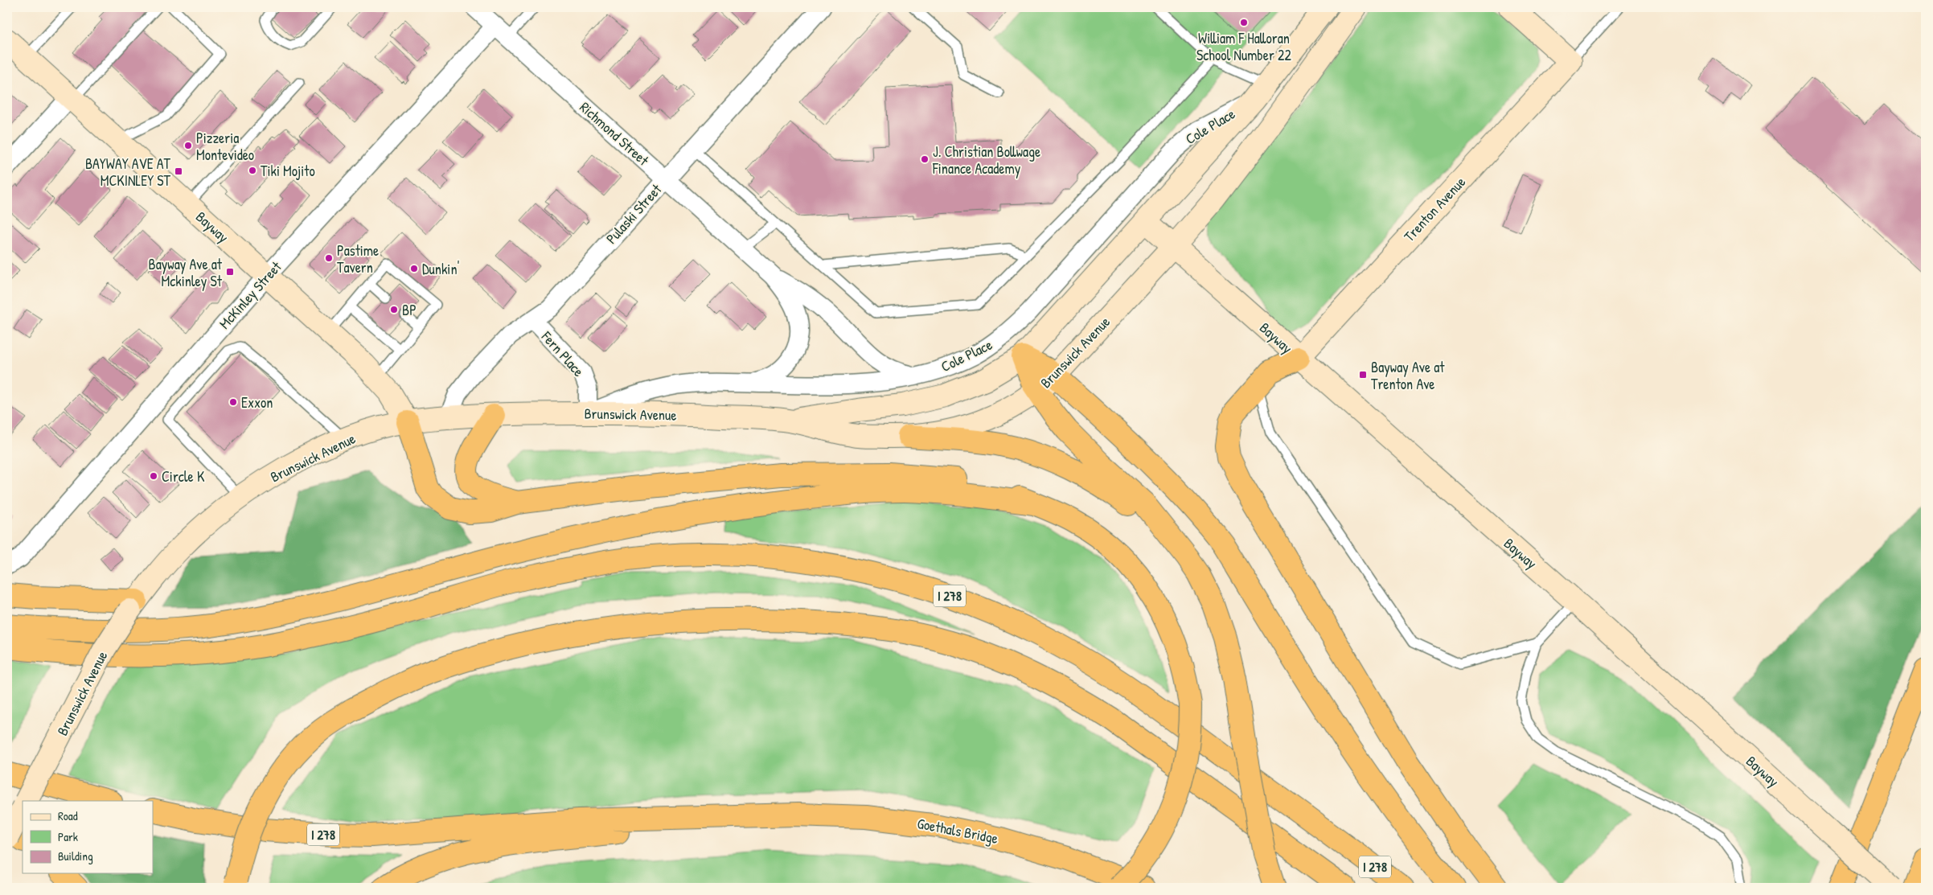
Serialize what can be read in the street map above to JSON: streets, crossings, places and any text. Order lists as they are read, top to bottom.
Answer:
{
  "streets": {
    "highway": ["I 278", "Goethals Bridge"],
    "street": [
      "Cole Place",
      "Richmond Street",
      "Trenton Avenue",
      "Pulaski Street",
      "Bayway",
      "McKinley Street",
      "Brunswick Avenue",
      "Fern Place"
    ]
  },
  "crossings": [
    ["Cole Place", "Richmond Street"],
    ["Cole Place", "Bayway"],
    ["Cole Place", "Brunswick Avenue"],
    ["Cole Place", "Fern Place"],
    ["Richmond Street", "Pulaski Street"],
    ["Richmond Street", "McKinley Street"],
    ["Trenton Avenue", "Bayway"],
    ["Pulaski Street", "Brunswick Avenue"],
    ["Pulaski Street", "Fern Place"],
    ["Bayway", "McKinley Street"],
    ["Bayway", "Brunswick Avenue"],
    ["Brunswick Avenue", "Fern Place"],
    ["I 278", "Goethals Bridge"]
  ],
  "places": {
    "other": [
      "William F Halloran School Number 22",
      "Pizzeria Montevideo",
      "J. Christian Bollwage Finance Academy",
      "Tiki Mojito",
      "Pastime Tavern",
      "Dunkin'",
      "BP",
      "Exxon",
      "Circle K"
    ],
    "transit": ["BAYWAY AVE AT MCKINLEY ST", "Bayway Ave at Mckinley St", "Bayway Ave at Trenton Ave"]
  },
  "legend": ["Road", "Park", "Building"]
}
